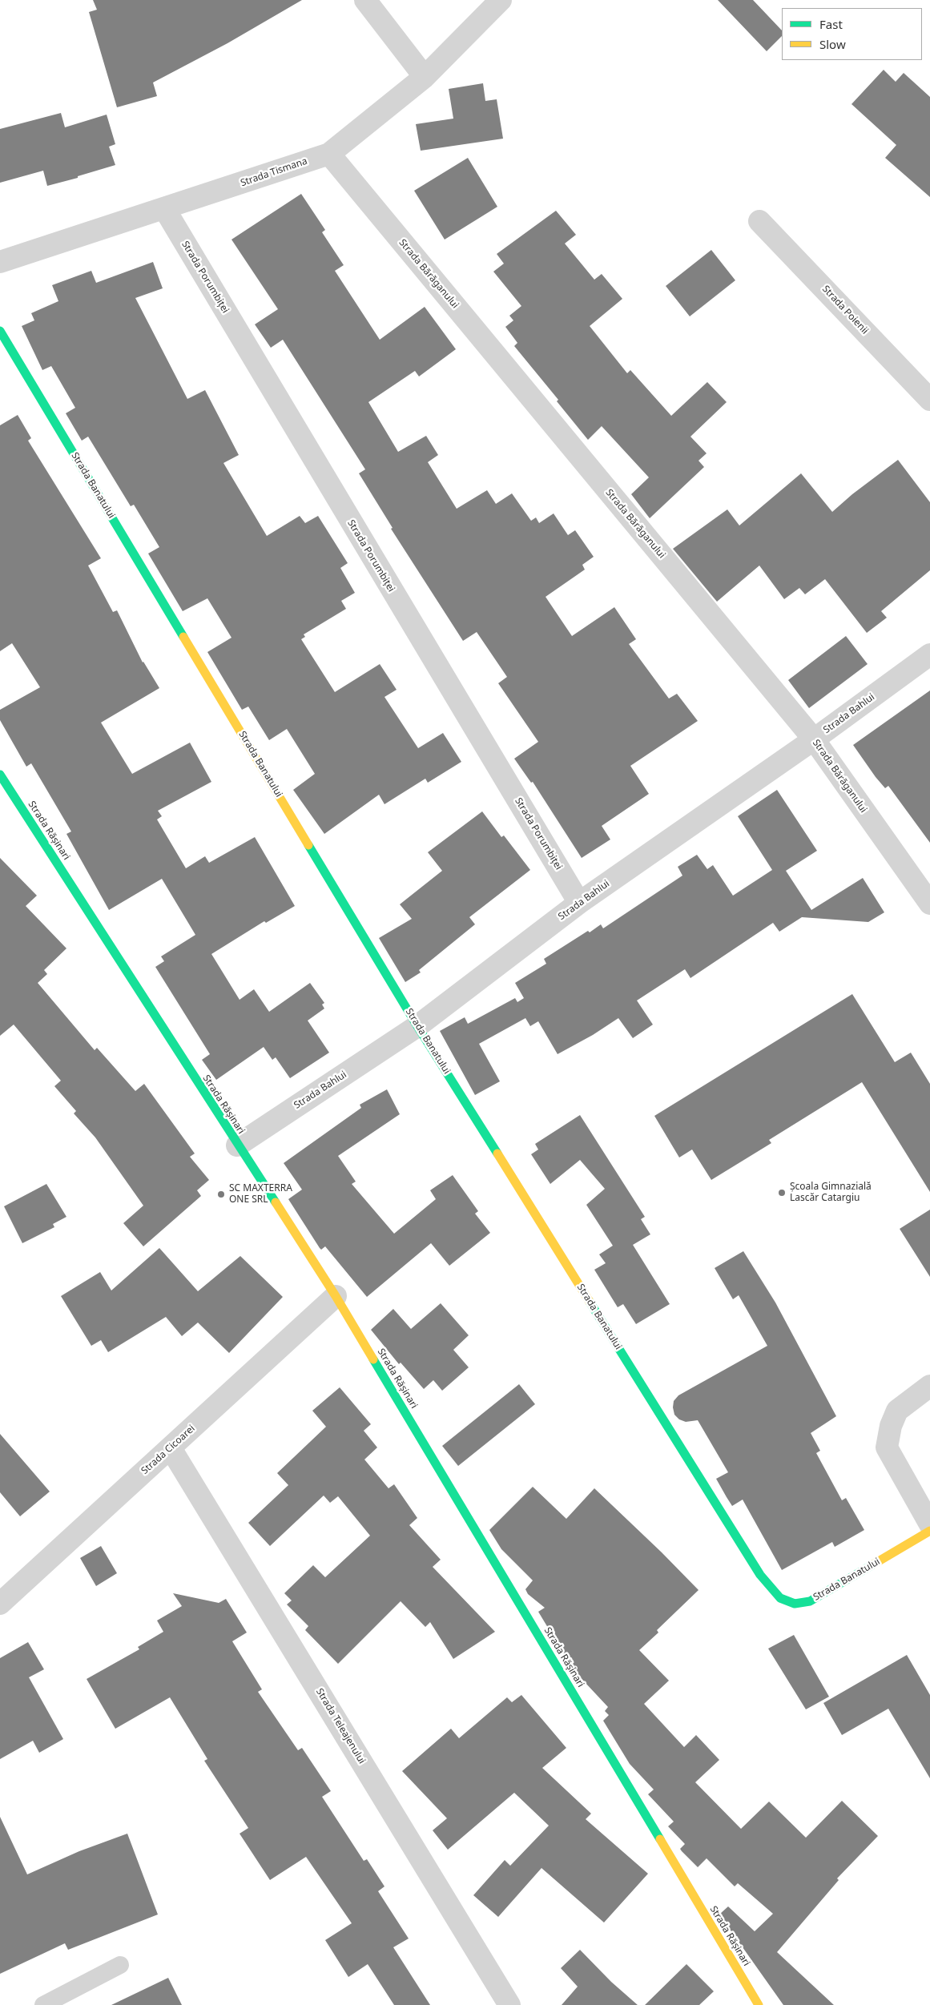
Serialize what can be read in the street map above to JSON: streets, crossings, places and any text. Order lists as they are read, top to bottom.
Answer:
{
  "streets": {
    "street": [
      "Strada Tismana",
      "Strada Bărăganului",
      "Strada Porumbiței",
      "Strada Poienii",
      "Strada Banatului",
      "Strada Bahlui",
      "Strada Rășinari",
      "Strada Cicoarei",
      "Strada Teleajenului"
    ]
  },
  "crossings": [
    ["Strada Tismana", "Strada Bărăganului"],
    ["Strada Tismana", "Strada Porumbiței"],
    ["Strada Bărăganului", "Strada Bahlui"],
    ["Strada Porumbiței", "Strada Bahlui"],
    ["Strada Banatului", "Strada Bahlui"],
    ["Strada Bahlui", "Strada Rășinari"],
    ["Strada Rășinari", "Strada Cicoarei"],
    ["Strada Cicoarei", "Strada Teleajenului"]
  ],
  "places": ["Școala Gimnazială Lascăr Catargiu", "SC MAXTERRA ONE SRL"],
  "legend": ["Fast", "Slow"]
}
